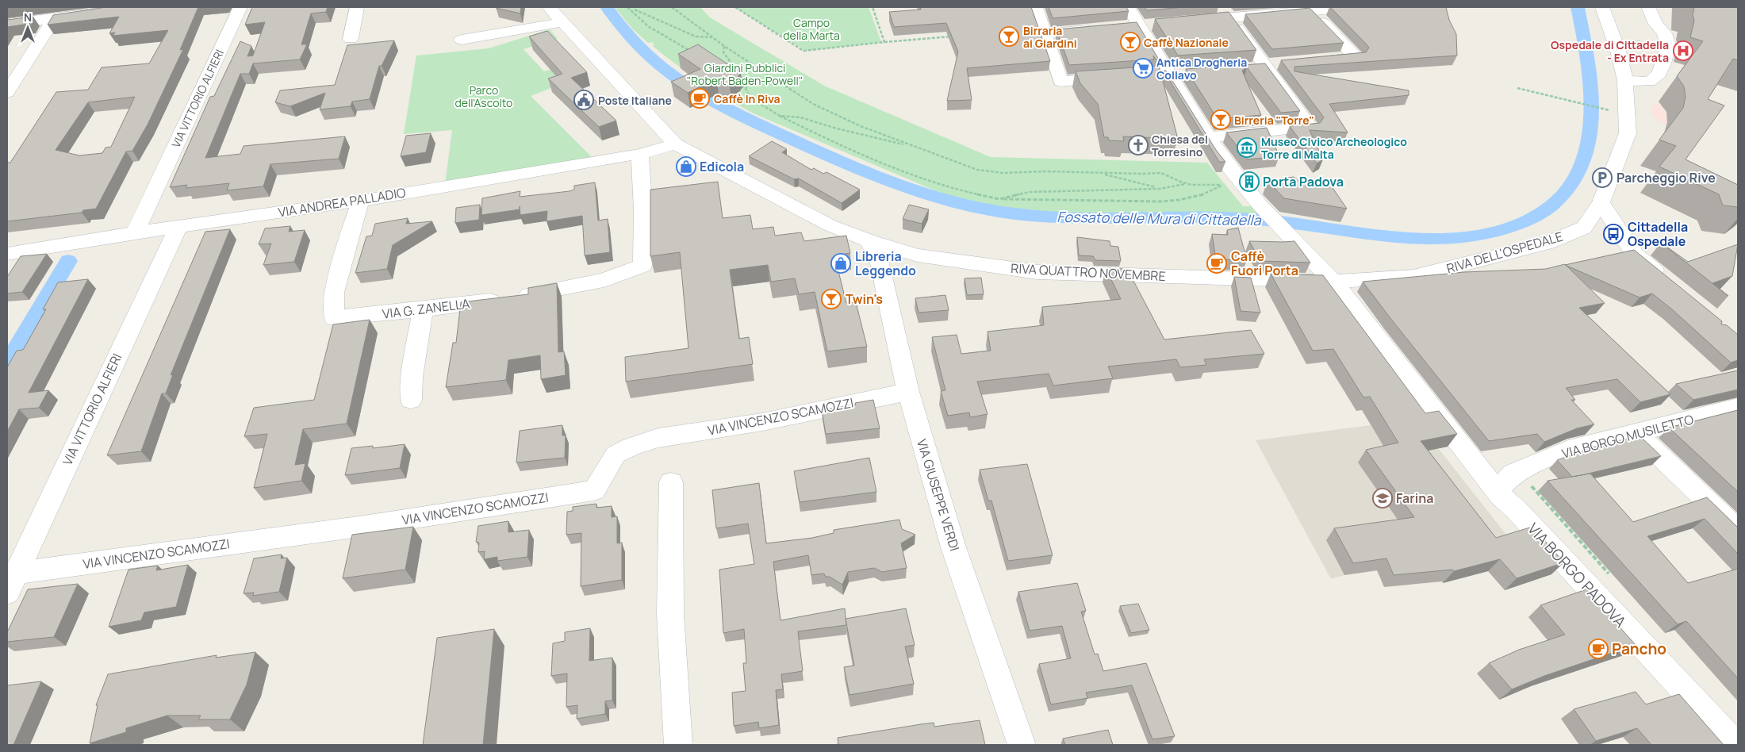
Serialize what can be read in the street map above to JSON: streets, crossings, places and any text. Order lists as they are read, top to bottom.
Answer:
{
  "streets": {
    "street": [
      "VIA VITTORIO ALFIERI",
      "VIA ANDREA PALLADIO",
      "RIVA DELL'OSPEDALE",
      "RIVA QUATTRO NOVEMBRE",
      "VIA G. ZANELLA",
      "VIA VINCENZO SCAMOZZI",
      "VIA BORGO MUSILETTO",
      "VIA GIUSEPPE VERDI",
      "VIA BORGO PADOVA"
    ]
  },
  "crossings": [
    ["VIA VITTORIO ALFIERI", "VIA ANDREA PALLADIO"],
    ["VIA VITTORIO ALFIERI", "VIA VINCENZO SCAMOZZI"],
    ["VIA ANDREA PALLADIO", "RIVA QUATTRO NOVEMBRE"],
    ["VIA ANDREA PALLADIO", "VIA G. ZANELLA"],
    ["RIVA DELL'OSPEDALE", "RIVA QUATTRO NOVEMBRE"],
    ["RIVA DELL'OSPEDALE", "VIA BORGO PADOVA"],
    ["RIVA QUATTRO NOVEMBRE", "VIA GIUSEPPE VERDI"],
    ["RIVA QUATTRO NOVEMBRE", "VIA BORGO PADOVA"],
    ["VIA VINCENZO SCAMOZZI", "VIA GIUSEPPE VERDI"],
    ["VIA BORGO MUSILETTO", "VIA BORGO PADOVA"]
  ],
  "water": ["Fossato delle Mura di Cittadella"],
  "parks": ["Campo della Marta", "Giardini Pubblici \"Robert Baden-Powell\"", "Parco dell'Ascolto"],
  "places": {
    "bar": [
      "Birraria ai Giardini",
      "Caffè Nazionale",
      "Birreria \"Torre\"",
      "Twin's"
    ],
    "hospital": ["Ospedale di Cittadella - Ex Entrata"],
    "supermarket": ["Antica Drogheria Collavo"],
    "cafe": ["Caffè In Riva", "Caffè Fuori Porta", "Pancho"],
    "public building": ["Poste Italiane"],
    "church": ["Chiesa del Torresino"],
    "museum": ["Museo Civico Archeologico Torre di Malta"],
    "shop": ["Edicola", "Libreria Leggendo"],
    "parking": ["Parcheggio Rive"],
    "building": ["Porta Padova"],
    "bus stop": ["Cittadella Ospedale"],
    "school or university": ["Farina"]
  },
  "north": "top"
}
